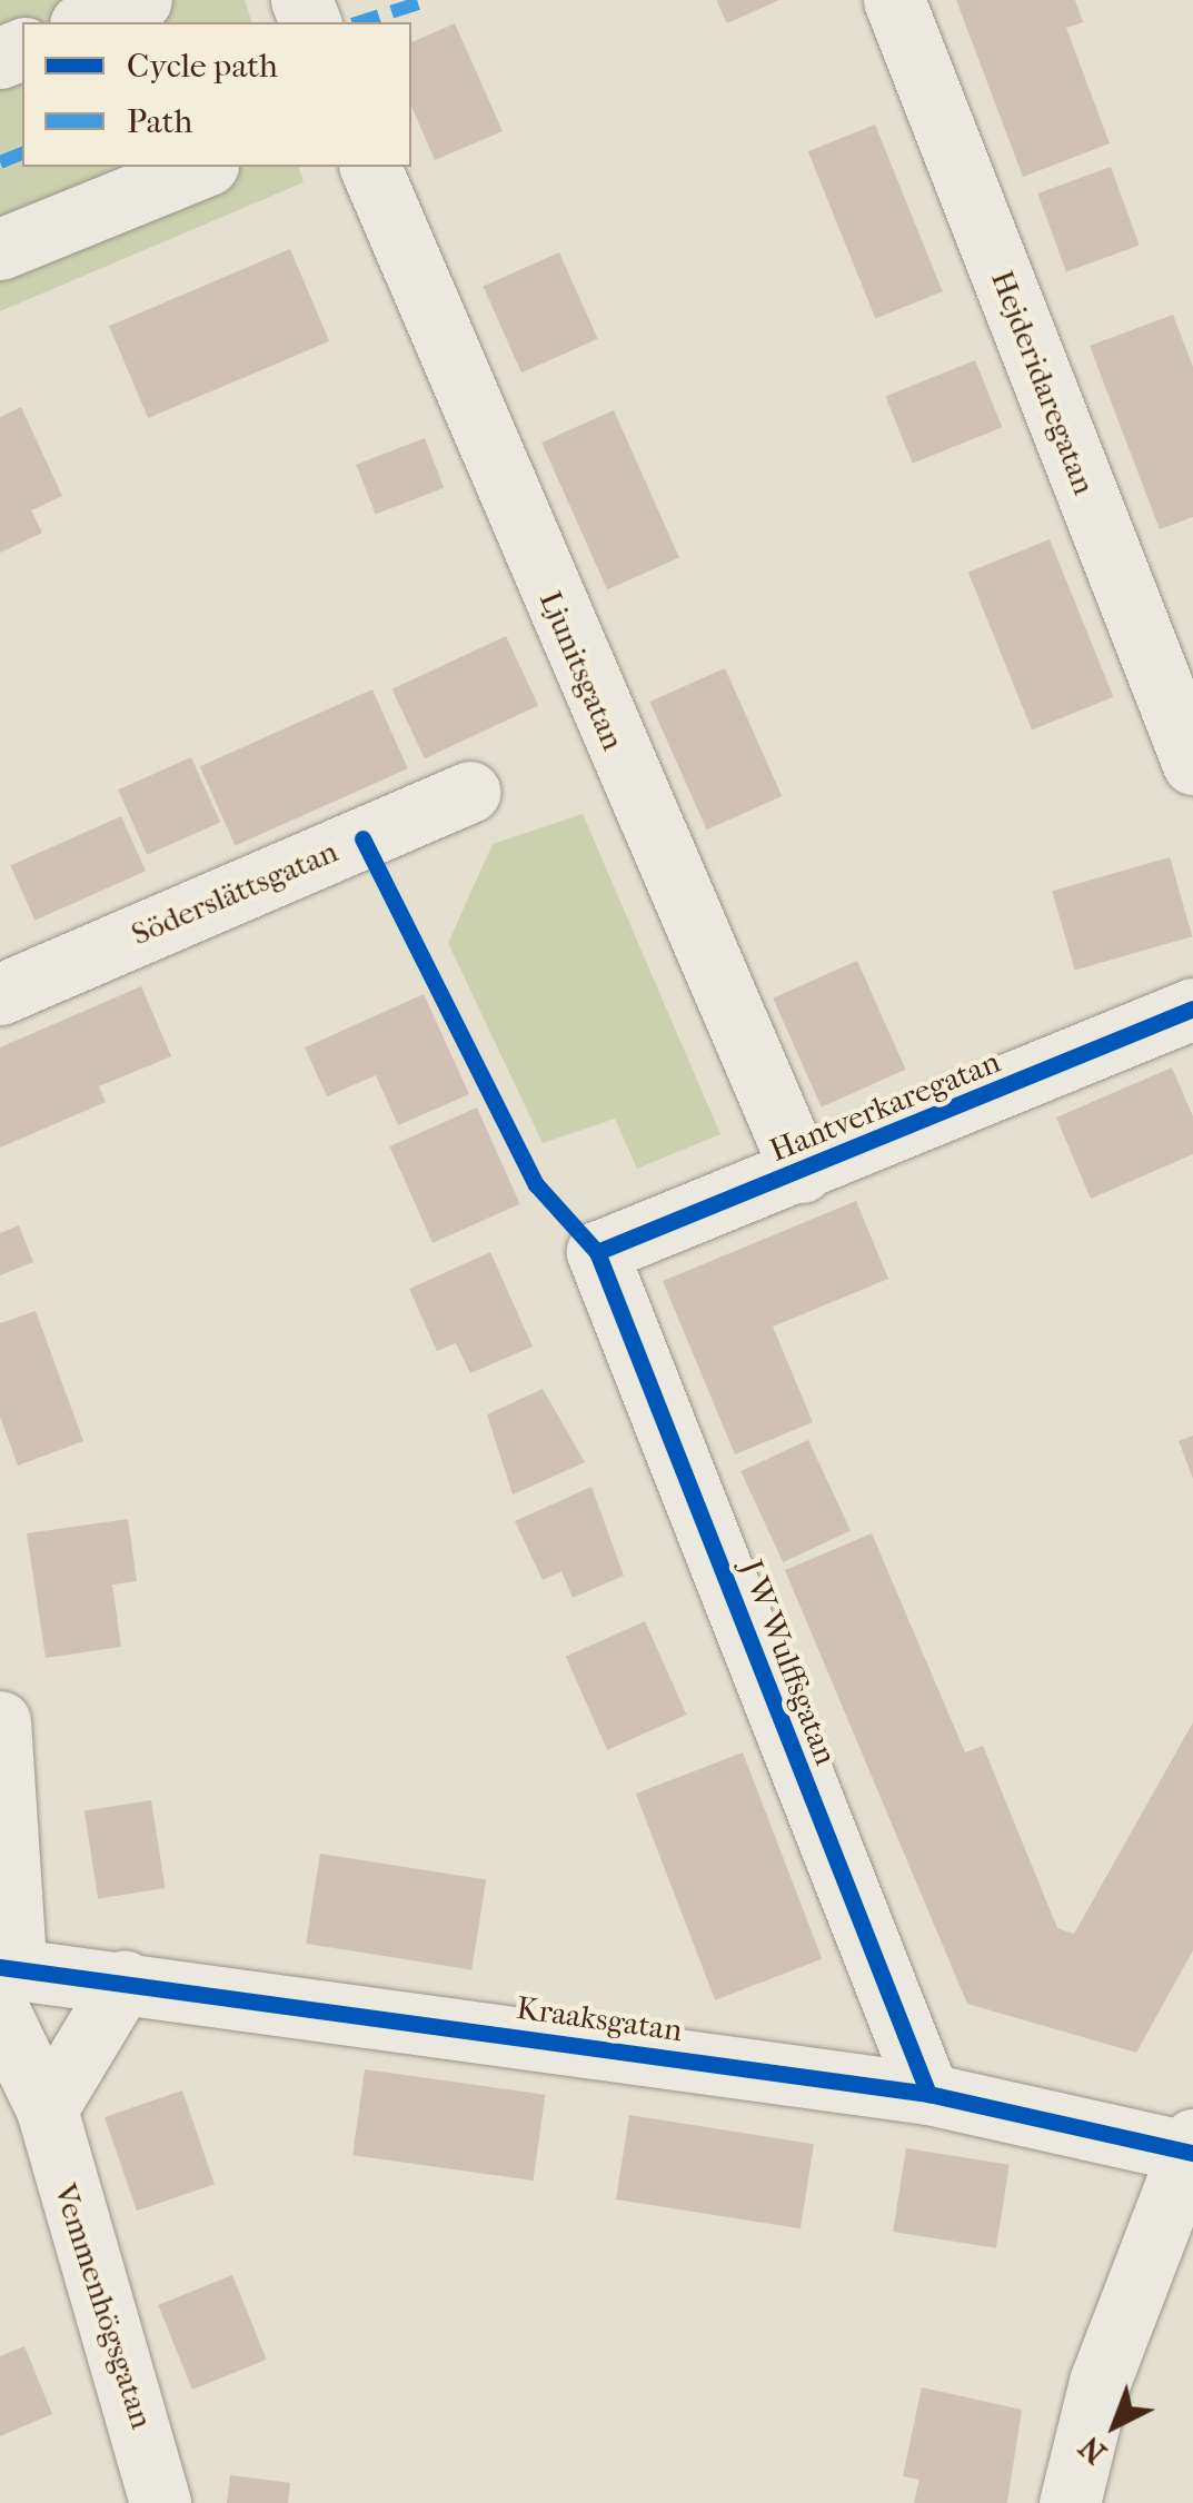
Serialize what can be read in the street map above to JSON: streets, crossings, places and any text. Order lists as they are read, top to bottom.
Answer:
{
  "streets": {
    "street": [
      "Hejderidaregatan",
      "Ljunitsgatan",
      "Söderslättsgatan",
      "Hantverkaregatan",
      "J W Wulffsgatan",
      "Kraaksgatan",
      "Vemmenhögsgatan"
    ]
  },
  "crossings": [
    ["Ljunitsgatan", "Hantverkaregatan"],
    ["Hantverkaregatan", "J W Wulffsgatan"],
    ["J W Wulffsgatan", "Kraaksgatan"],
    ["Kraaksgatan", "Vemmenhögsgatan"]
  ],
  "legend": ["Cycle path", "Path"],
  "north": "bottom left"
}
